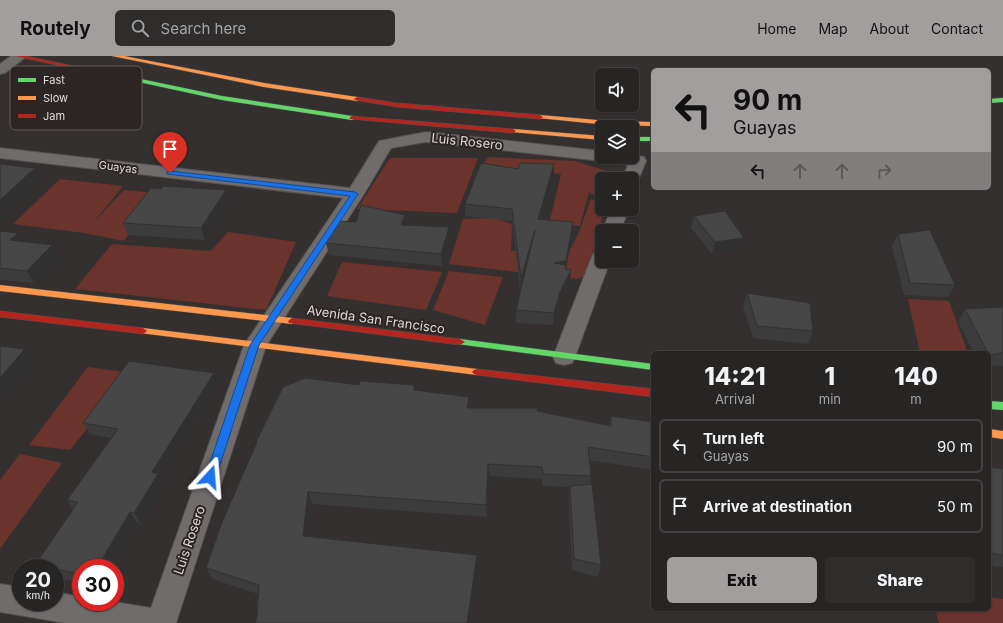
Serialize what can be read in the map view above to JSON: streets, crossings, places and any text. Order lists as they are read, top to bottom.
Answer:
{
  "streets": {
    "main road": ["Avenida San Francisco"],
    "street": ["Luis Rosero", "Guayas"]
  },
  "crossings": [
    ["Luis Rosero", "Guayas"],
    ["Luis Rosero", "Avenida San Francisco"]
  ],
  "legend": ["Fast", "Slow", "Jam"],
  "page": {
    "header": "Routely",
    "search": "Search here",
    "nav": [
      "Home",
      "Map",
      "About",
      "Contact"
    ],
    "map_buttons": ["+", "−"],
    "turn": ["90 m", "Guayas"],
    "eta": [
      "14:21",
      "Arrival",
      "1",
      "min",
      "140",
      "m"
    ],
    "list": [
      {
        "name": "Turn left",
        "note": "Guayas",
        "value": "90 m"
      },
      {
        "name": "Arrive at destination",
        "value": "50 m"
      }
    ],
    "buttons": ["Exit", "Share"],
    "speed": "20 km/h",
    "limit": "30"
  }
}
